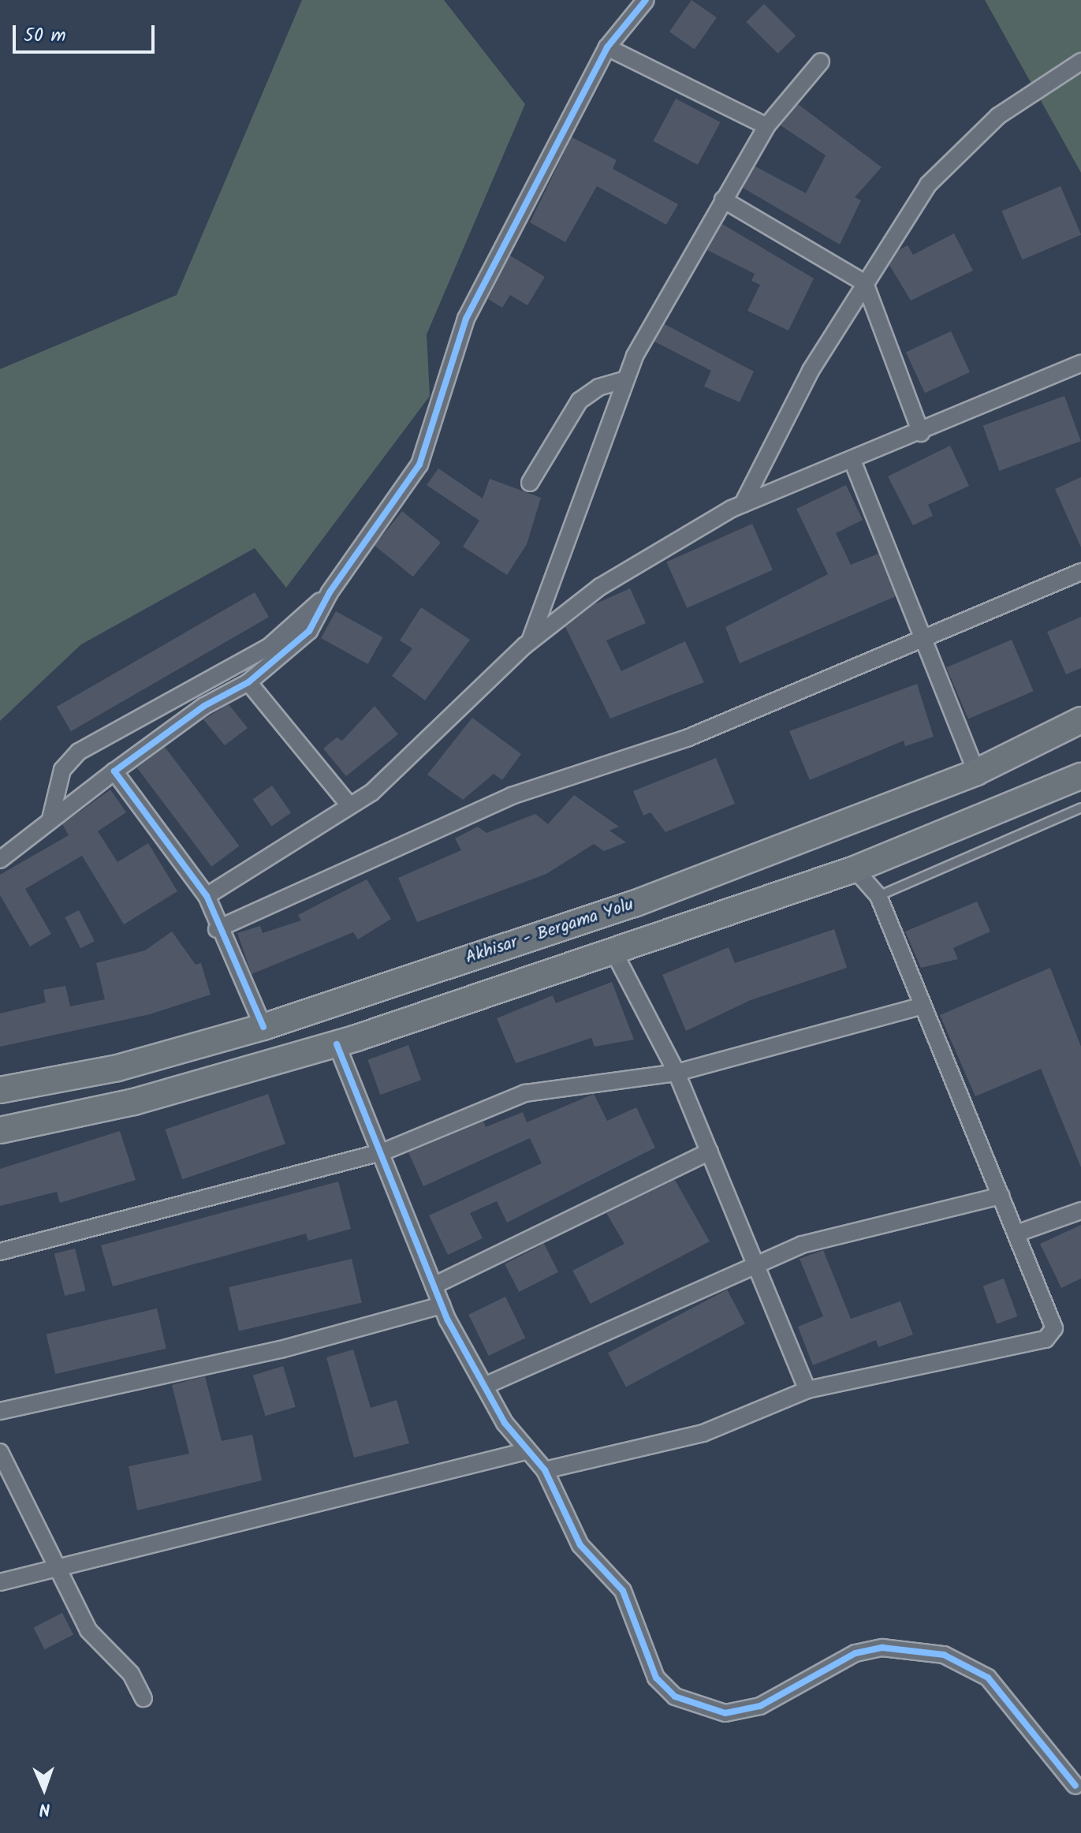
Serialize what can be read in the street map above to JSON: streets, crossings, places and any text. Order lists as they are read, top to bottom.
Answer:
{
  "streets": {
    "main road": ["Akhisar - Bergama Yolu"]
  },
  "scale_bar": "50 m",
  "north": "bottom"
}
